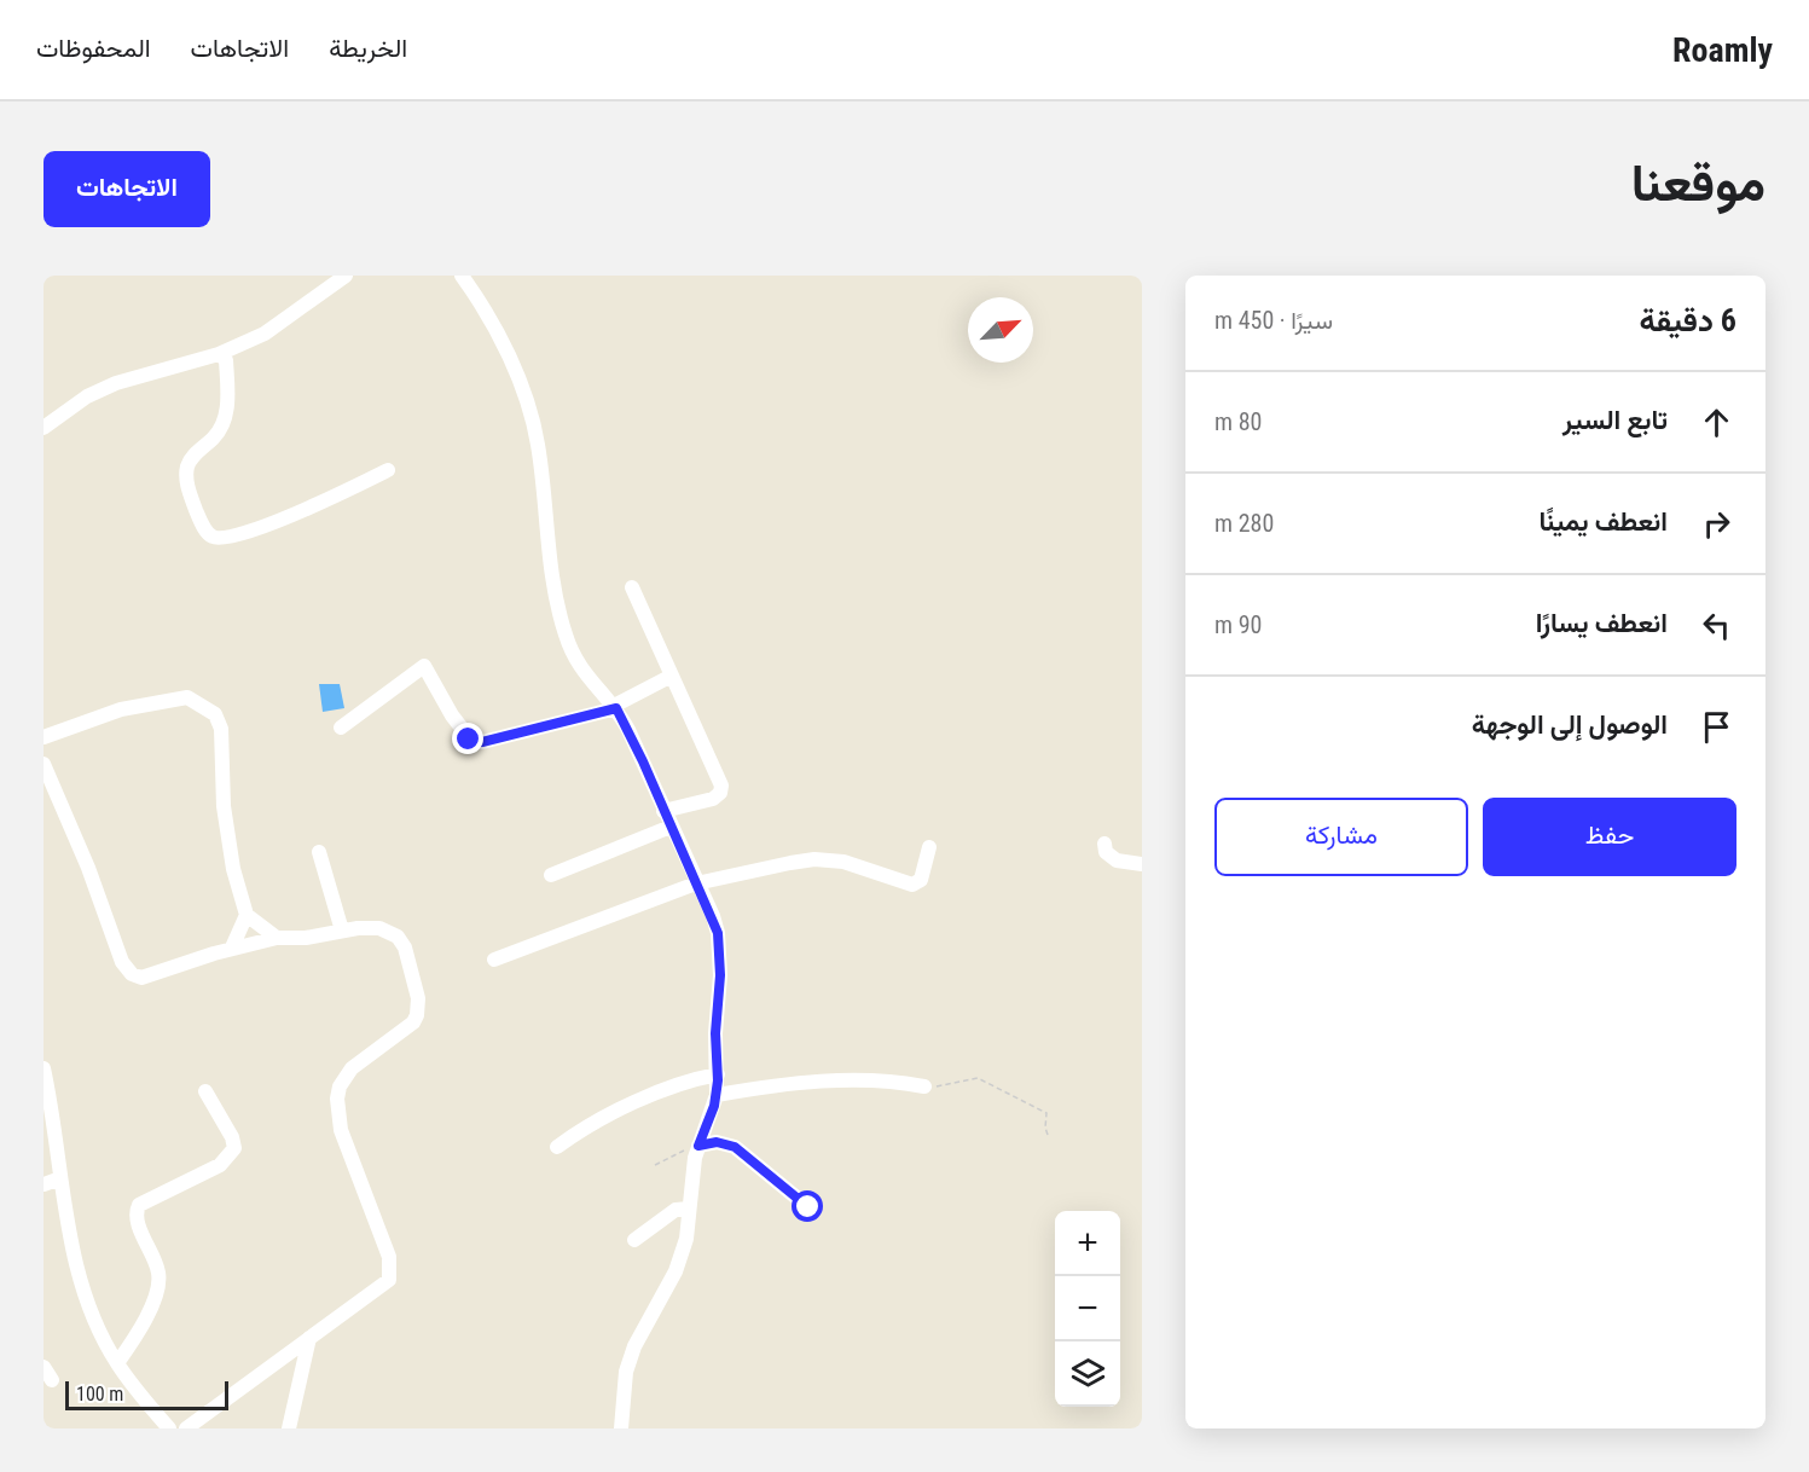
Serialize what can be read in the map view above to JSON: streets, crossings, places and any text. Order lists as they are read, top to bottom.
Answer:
{
  "scale_bar": "100 m",
  "north": "top right",
  "page": {
    "header": "Roamly",
    "nav": ["الخريطة", "الاتجاهات", "المحفوظات"],
    "title": "موقعنا",
    "buttons": [
      "الاتجاهات",
      ["حفظ", "مشاركة"]
    ],
    "heading": ["6 دقيقة", "سيرًا · 450 m"],
    "list": [
      ["تابع السير", "80 m"],
      ["انعطف يمينًا", "280 m"],
      ["انعطف يسارًا", "90 m"],
      "الوصول إلى الوجهة"
    ],
    "map_buttons": ["+", "−"],
    "scale": "100 m"
  }
}
